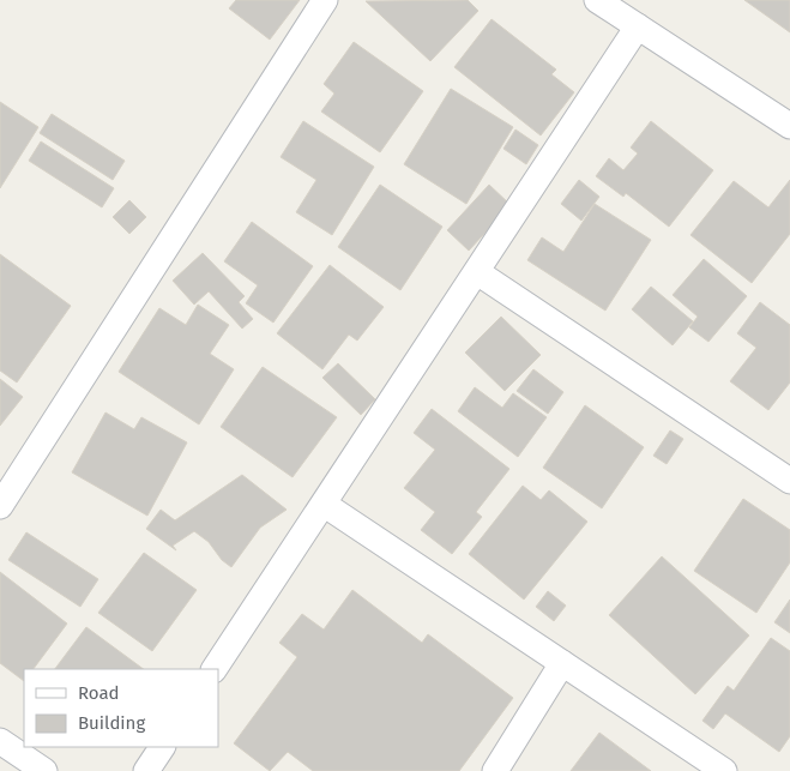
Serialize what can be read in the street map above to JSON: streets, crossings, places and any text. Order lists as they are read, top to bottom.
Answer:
{
  "legend": ["Road", "Building"]
}
